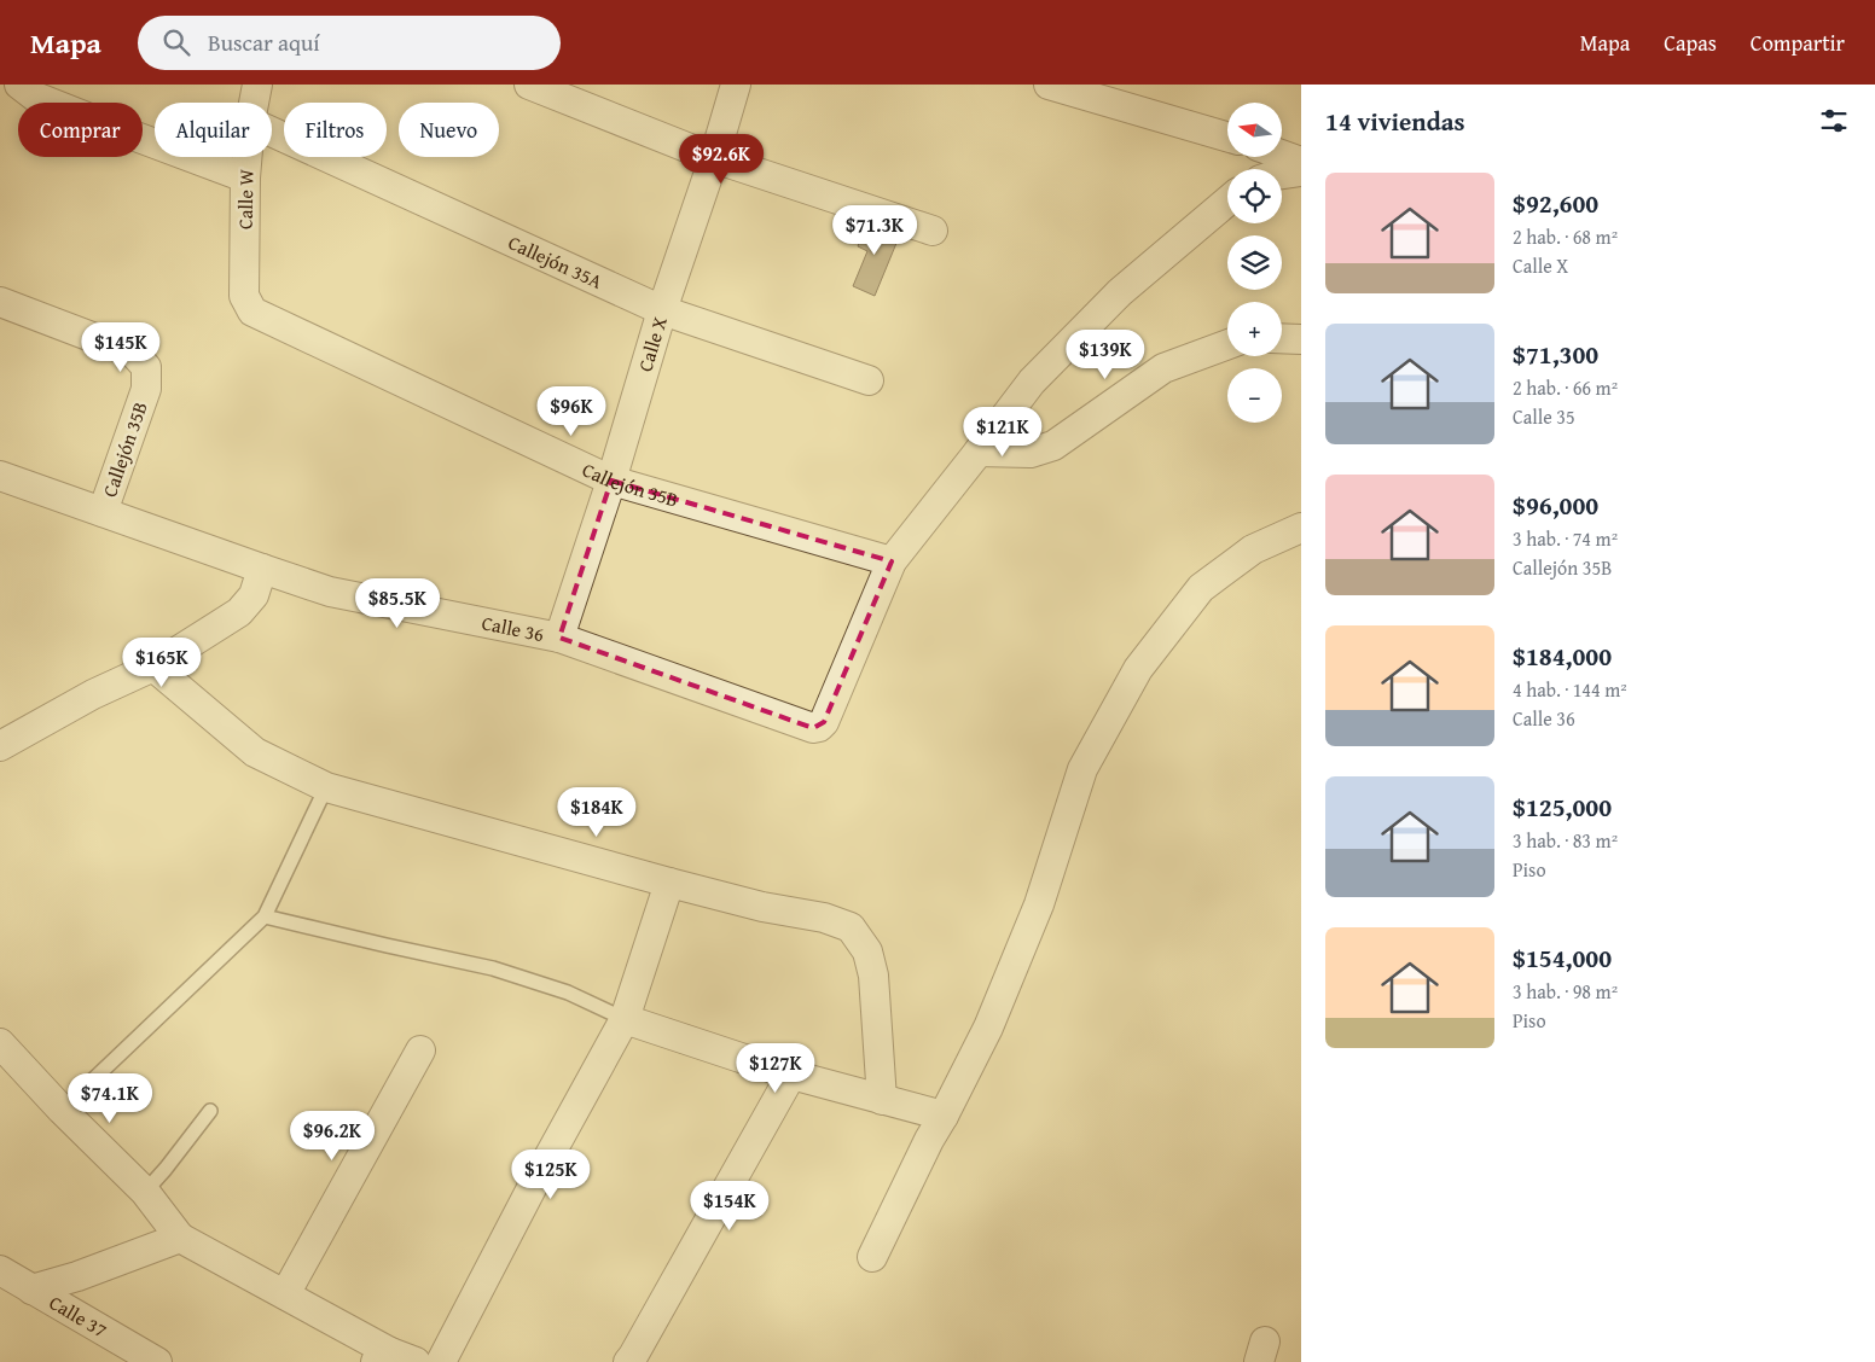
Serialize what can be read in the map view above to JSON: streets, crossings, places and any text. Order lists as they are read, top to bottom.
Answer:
{
  "streets": {
    "street": [
      "Calle W",
      "Callejón 35A",
      "Calle X",
      "Callejón 35B",
      "Calle 36",
      "Calle 37"
    ]
  },
  "crossings": [
    ["Calle W", "Callejón 35B"],
    ["Callejón 35A", "Calle X"],
    ["Calle X", "Callejón 35B"],
    ["Calle X", "Calle 36"],
    ["Callejón 35B", "Calle 36"]
  ],
  "north": "left",
  "page": {
    "header": "Mapa",
    "search": "Buscar aquí",
    "nav": ["Mapa", "Capas", "Compartir"],
    "heading": "14 viviendas",
    "map_buttons": ["+", "−"],
    "chip": [
      "Comprar",
      "Alquilar",
      "Filtros",
      "Nuevo"
    ],
    "price": [
      "$92.6K",
      "$71.3K",
      "$145K",
      "$139K",
      "$96K",
      "$121K",
      "$85.5K",
      "$165K",
      "$184K",
      "$127K",
      "$74.1K",
      "$96.2K",
      "$125K",
      "$154K"
    ],
    "list": [
      {
        "name": "$92,600",
        "note": "2 hab. · 68 m² · Calle X"
      },
      {
        "name": "$71,300",
        "note": "2 hab. · 66 m² · Calle 35"
      },
      {
        "name": "$96,000",
        "note": "3 hab. · 74 m² · Callejón 35B"
      },
      {
        "name": "$184,000",
        "note": "4 hab. · 144 m² · Calle 36"
      },
      {
        "name": "$125,000",
        "note": "3 hab. · 83 m² · Piso"
      },
      {
        "name": "$154,000",
        "note": "3 hab. · 98 m² · Piso"
      }
    ]
  }
}
